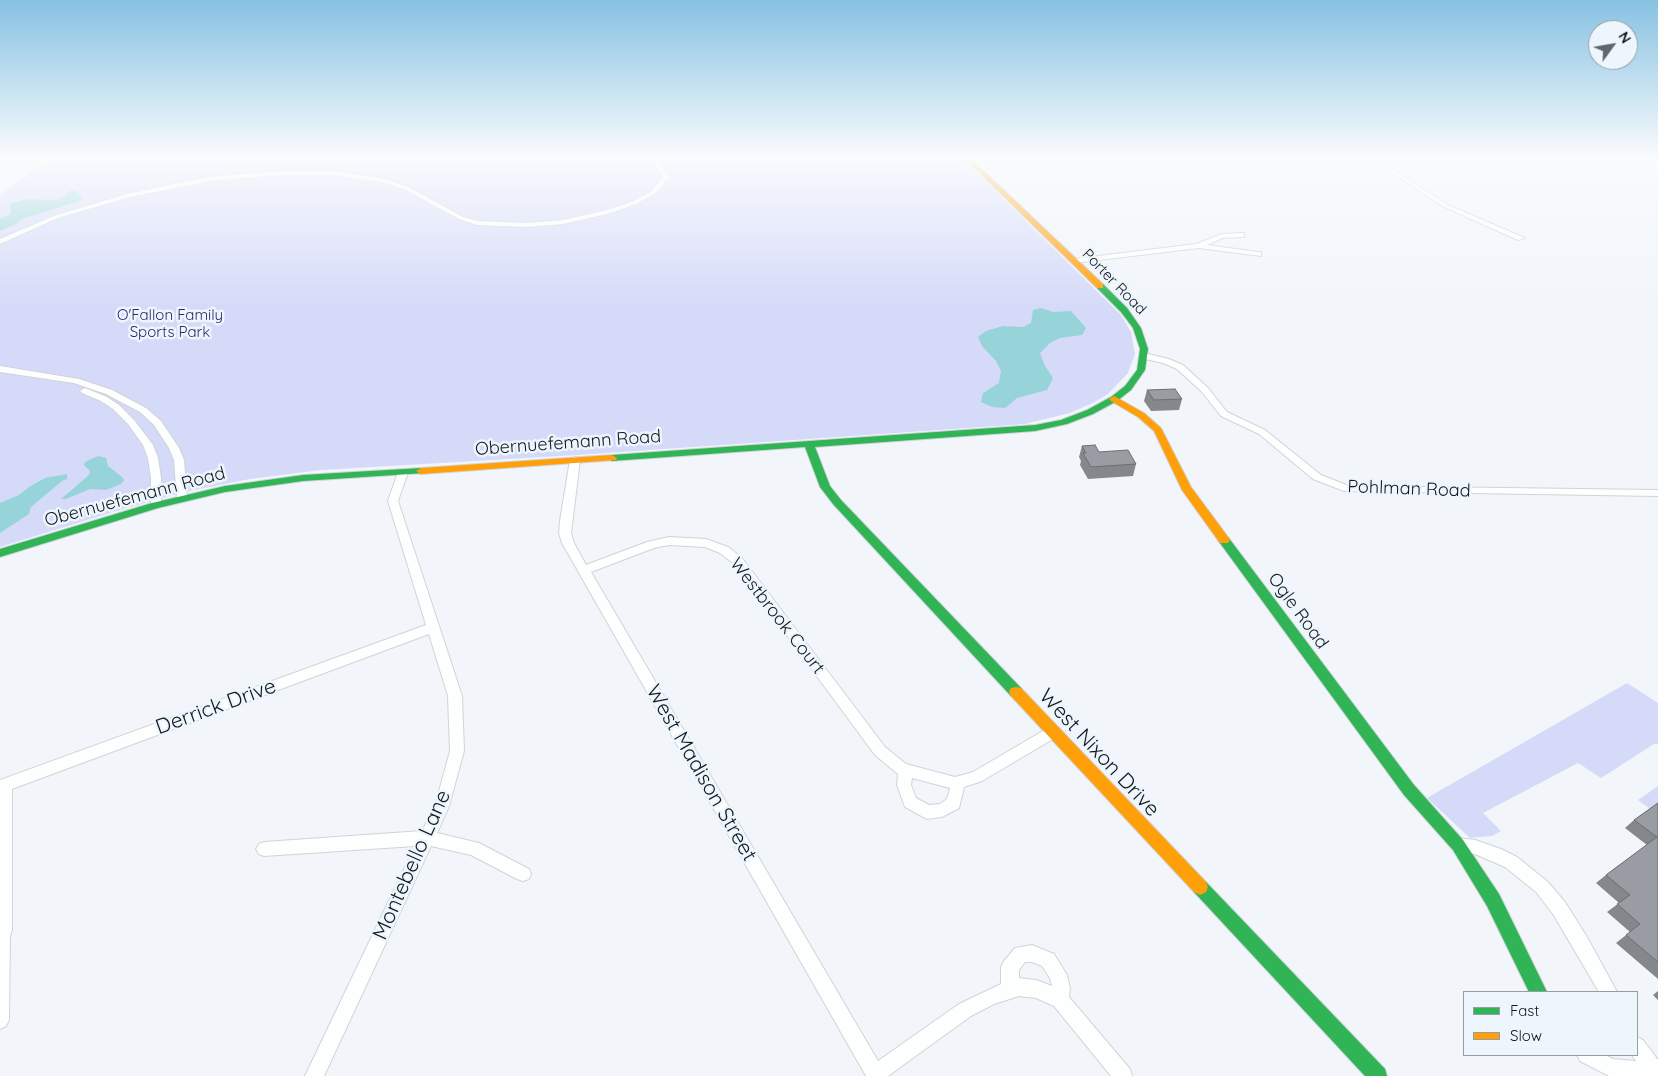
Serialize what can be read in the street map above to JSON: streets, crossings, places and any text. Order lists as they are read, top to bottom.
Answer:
{
  "streets": {
    "street": [
      "Porter Road",
      "Obernuefemann Road",
      "Pohlman Road",
      "Ogle Road",
      "Westbrook Court",
      "Derrick Drive",
      "West Nixon Drive",
      "West Madison Street",
      "Montebello Lane"
    ]
  },
  "crossings": [
    ["Porter Road", "Obernuefemann Road"],
    ["Porter Road", "Pohlman Road"],
    ["Obernuefemann Road", "Pohlman Road"],
    ["Obernuefemann Road", "Ogle Road"],
    ["Obernuefemann Road", "West Nixon Drive"],
    ["Obernuefemann Road", "West Madison Street"],
    ["Obernuefemann Road", "Montebello Lane"],
    ["Westbrook Court", "West Nixon Drive"],
    ["Westbrook Court", "West Madison Street"],
    ["Derrick Drive", "Montebello Lane"]
  ],
  "parks": ["O'Fallon Family Sports Park"],
  "legend": ["Fast", "Slow"],
  "north": "top right"
}
